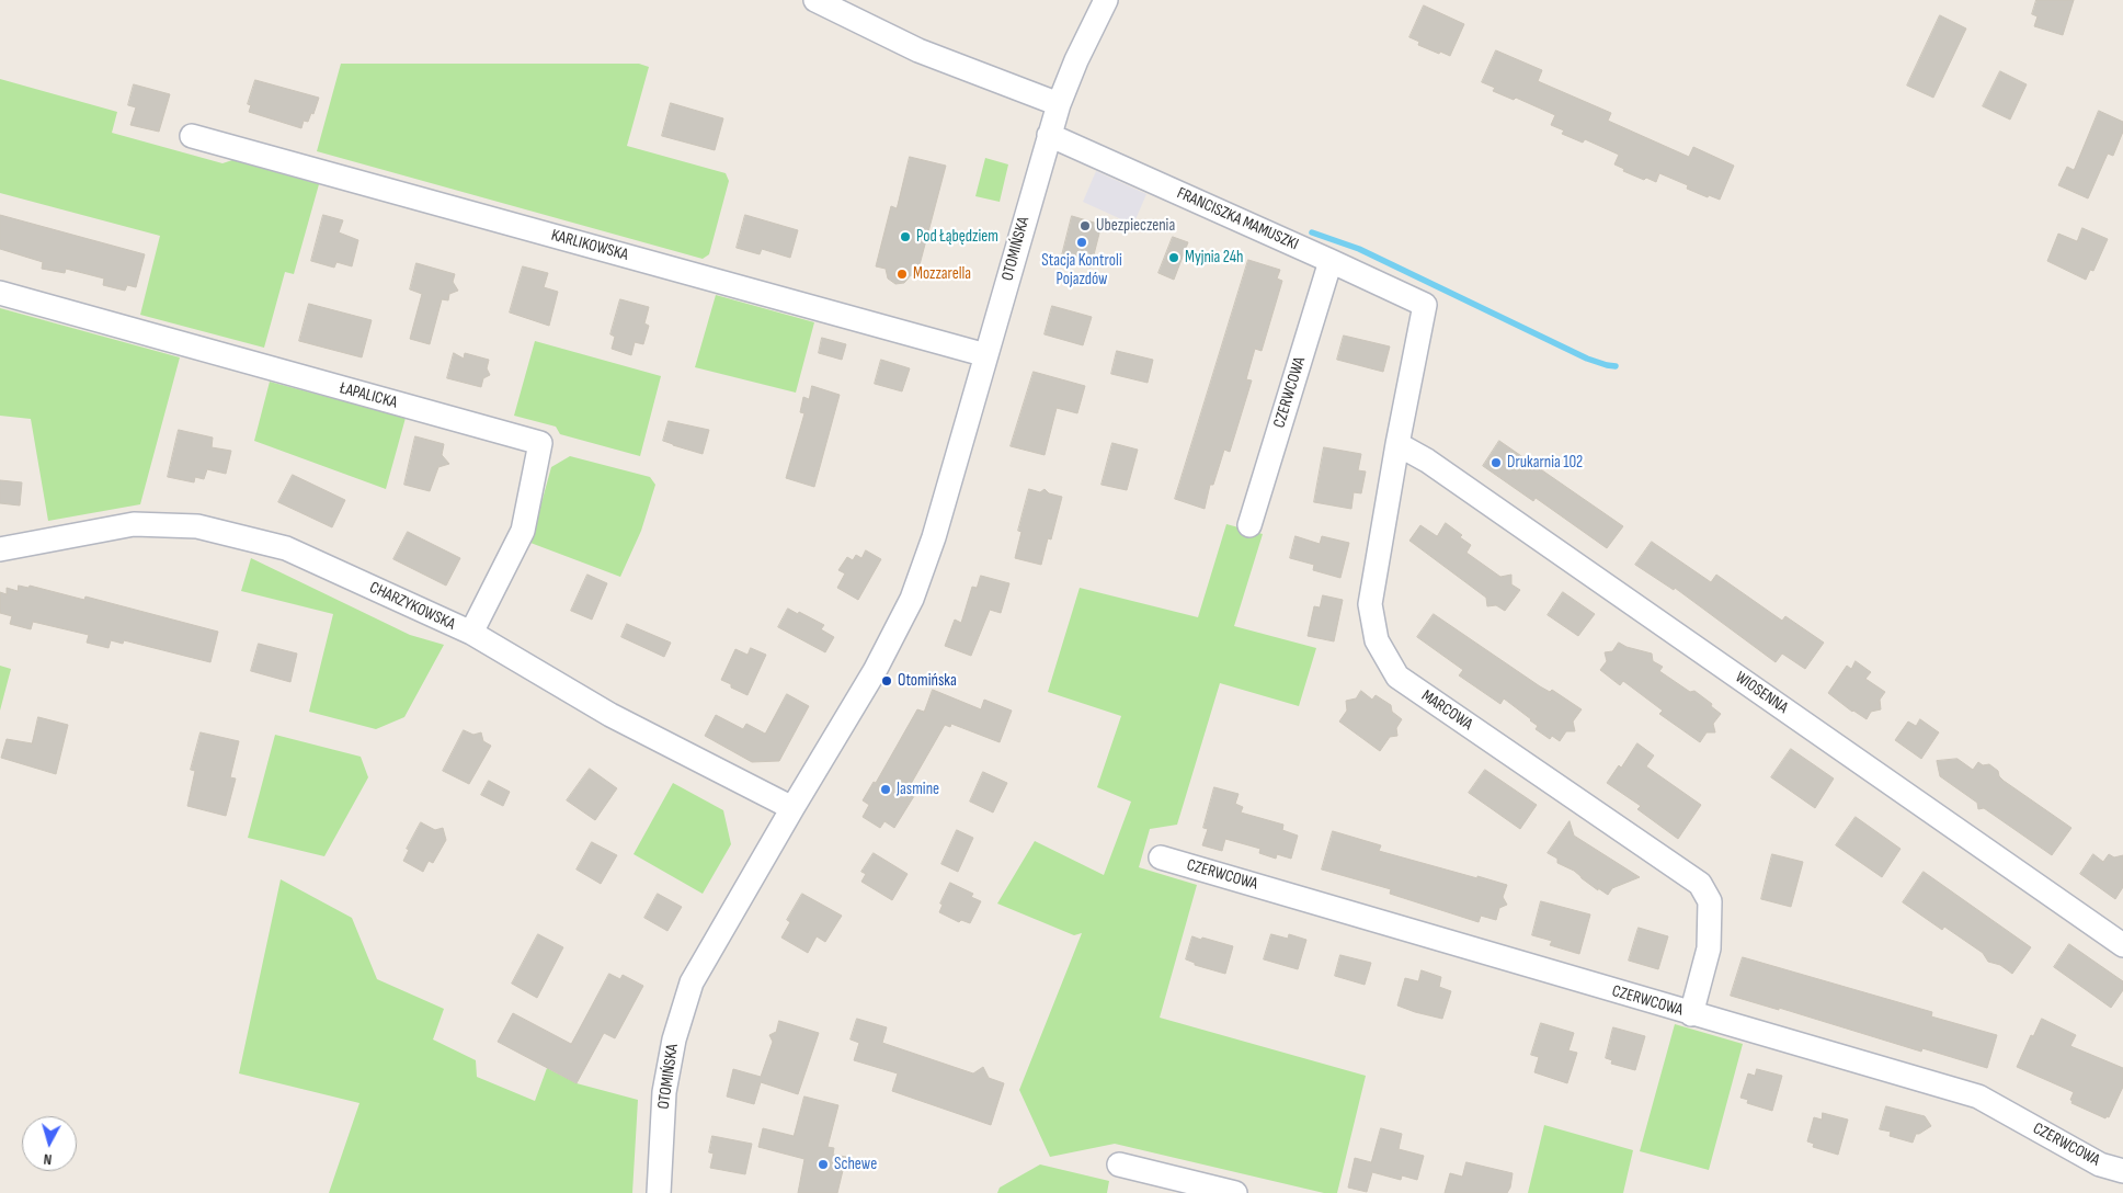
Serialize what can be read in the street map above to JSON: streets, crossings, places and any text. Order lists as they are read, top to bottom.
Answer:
{
  "streets": {
    "street": [
      "FRANCISZKA MAMUSZKI",
      "KARLIKOWSKA",
      "OTOMIŃSKA",
      "CZERWCOWA",
      "ŁAPALICKA",
      "CHARZYKOWSKA",
      "WIOSENNA",
      "MARCOWA"
    ]
  },
  "crossings": [
    ["FRANCISZKA MAMUSZKI", "OTOMIŃSKA"],
    ["FRANCISZKA MAMUSZKI", "CZERWCOWA"],
    ["FRANCISZKA MAMUSZKI", "MARCOWA"],
    ["KARLIKOWSKA", "OTOMIŃSKA"],
    ["OTOMIŃSKA", "CHARZYKOWSKA"],
    ["CZERWCOWA", "MARCOWA"],
    ["ŁAPALICKA", "CHARZYKOWSKA"],
    ["WIOSENNA", "MARCOWA"]
  ],
  "places": [
    "Ubezpieczenia",
    "Pod Łąbędziem",
    "Stacja Kontroli Pojazdów",
    "Myjnia 24h",
    "Mozzarella",
    "Drukarnia 102",
    "Otomińska",
    "Jasmine",
    "Schewe"
  ],
  "north": "bottom"
}
